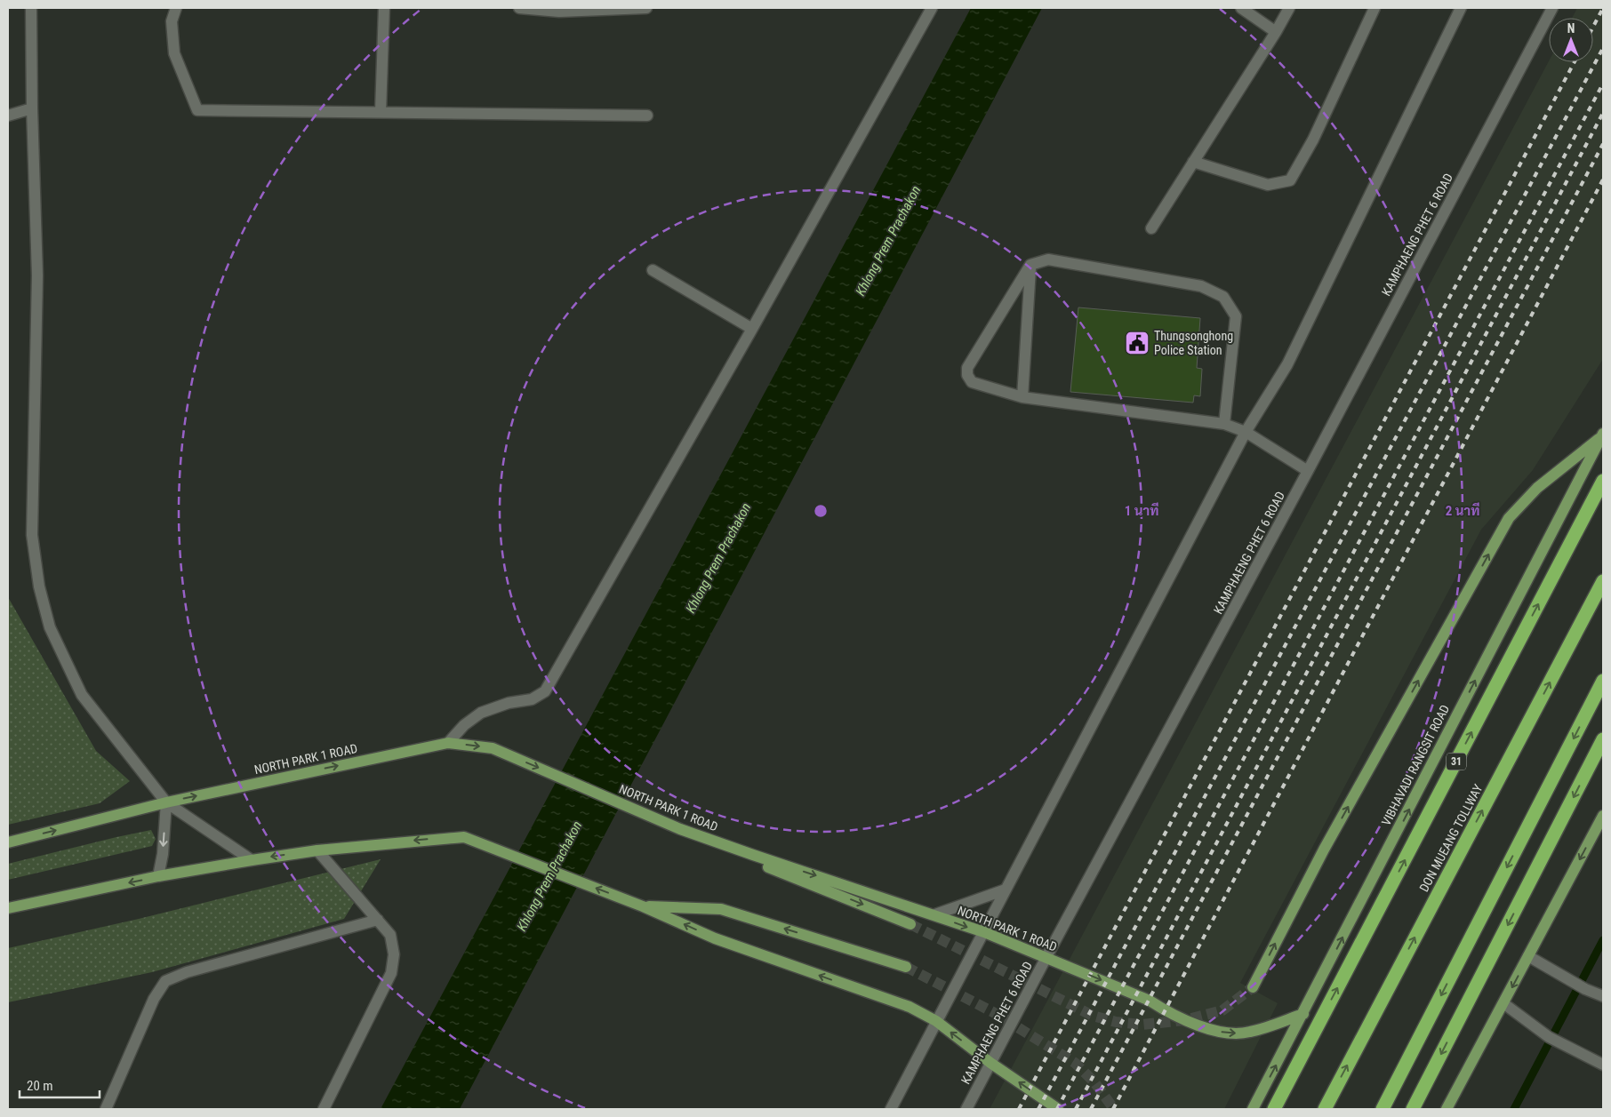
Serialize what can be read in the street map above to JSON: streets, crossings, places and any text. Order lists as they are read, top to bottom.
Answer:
{
  "streets": {
    "highway": ["31", "DON MUEANG TOLLWAY"],
    "main road": ["NORTH PARK 1 ROAD", "VIBHAVADI RANGSIT ROAD"],
    "street": ["KAMPHAENG PHET 6 ROAD"]
  },
  "crossings": [
    ["KAMPHAENG PHET 6 ROAD", "NORTH PARK 1 ROAD"],
    ["NORTH PARK 1 ROAD", "VIBHAVADI RANGSIT ROAD"]
  ],
  "water": ["Khlong Prem Prachakon"],
  "places": {
    "public building": ["Thungsonghong Police Station"]
  },
  "scale_bar": "20 m",
  "north": "top",
  "rings": ["1 นาที", "2 นาที"]
}
